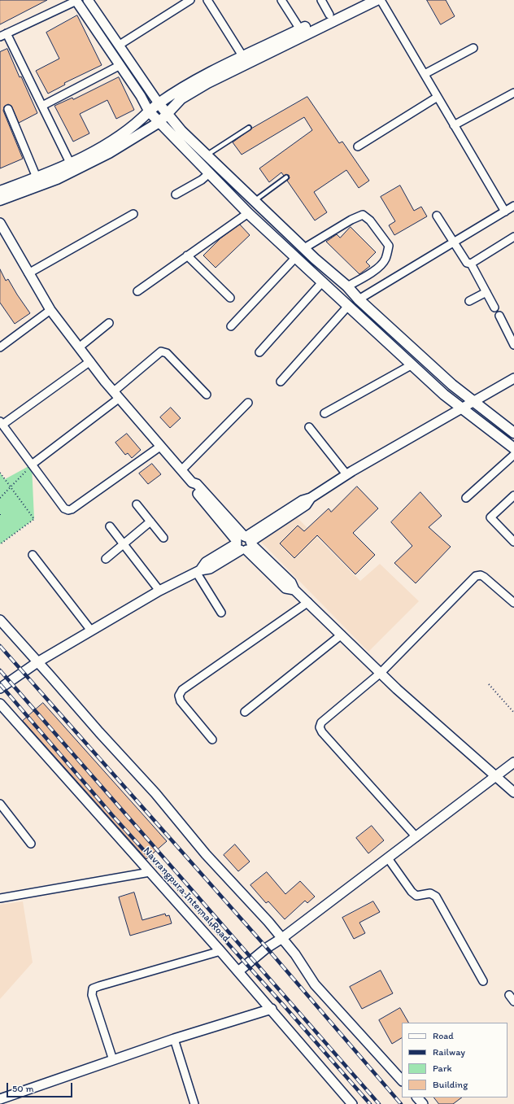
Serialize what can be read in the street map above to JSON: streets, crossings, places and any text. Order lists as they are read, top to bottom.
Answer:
{
  "streets": {
    "street": ["Navrangpura Internal Road"]
  },
  "legend": [
    "Road",
    "Railway",
    "Park",
    "Building"
  ],
  "scale_bar": "50 m"
}
